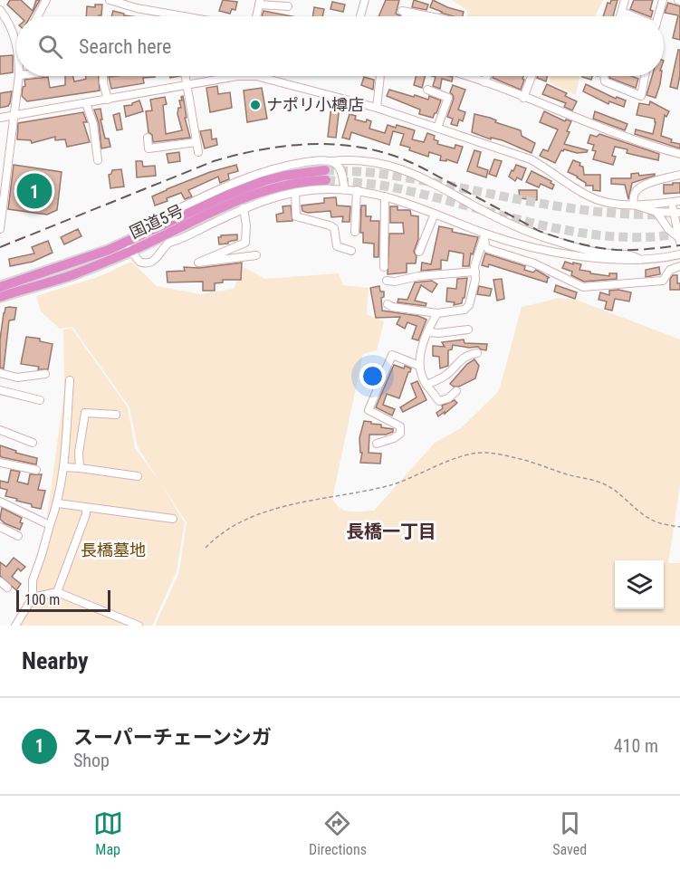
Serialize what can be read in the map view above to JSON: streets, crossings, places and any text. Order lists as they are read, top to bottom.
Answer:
{
  "streets": {
    "highway": ["国道5号"]
  },
  "districts": ["長橋一丁目"],
  "parks": ["長橋墓地"],
  "places": ["ナポリ小樽店"],
  "scale_bar": "100 m",
  "page": {
    "search": "Search here",
    "pins": "1",
    "scale": "100 m",
    "heading": "Nearby",
    "list": [
      {
        "mark": "1",
        "name": "スーパーチェーンシガ",
        "note": "Shop",
        "value": "410 m"
      }
    ],
    "nav": ["Map", "Directions", "Saved"]
  }
}
